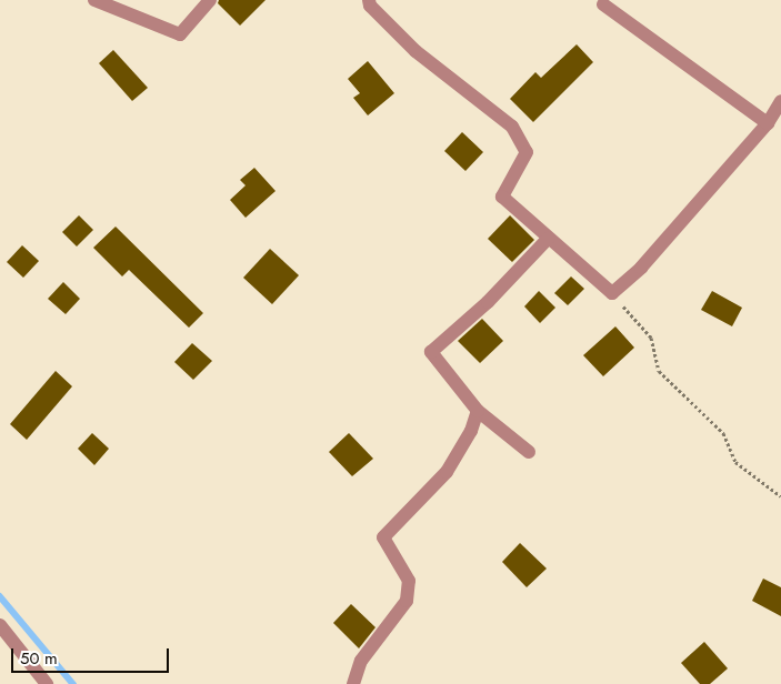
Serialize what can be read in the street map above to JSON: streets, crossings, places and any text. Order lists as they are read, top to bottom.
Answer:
{
  "scale_bar": "50 m"
}
